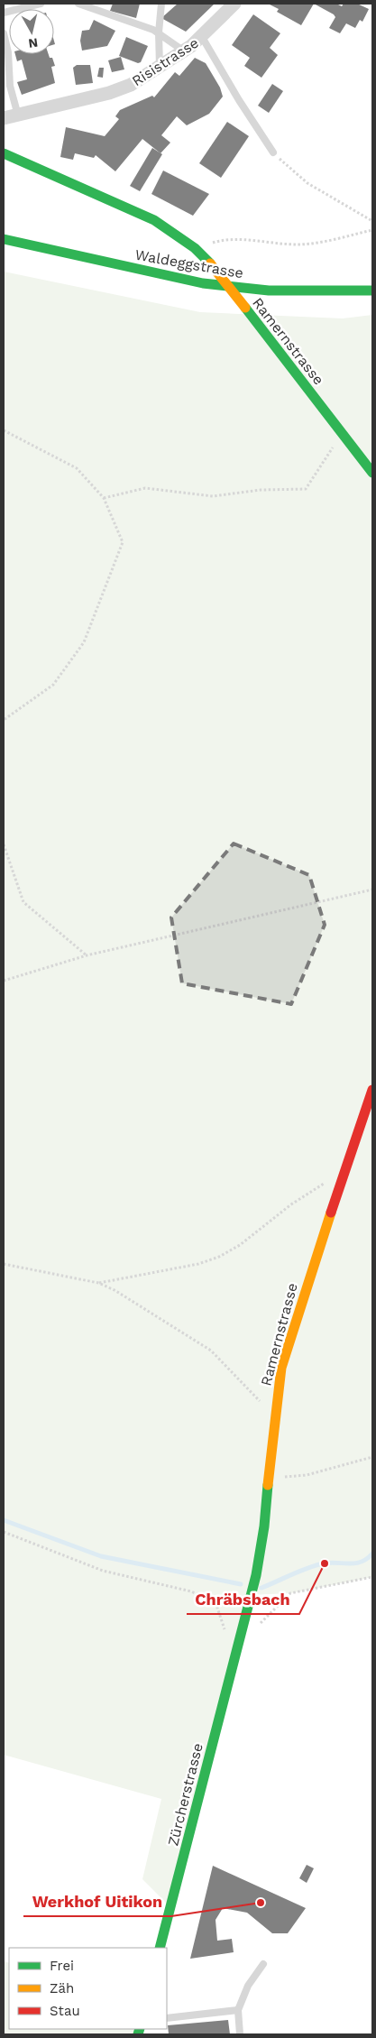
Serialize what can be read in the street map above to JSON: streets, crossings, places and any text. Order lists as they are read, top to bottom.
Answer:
{
  "streets": {
    "street": [
      "Risistrasse",
      "Waldeggstrasse",
      "Ramernstrasse",
      "Zürcherstrasse"
    ]
  },
  "crossings": [
    ["Ramernstrasse", "Zürcherstrasse"]
  ],
  "places": ["Chräbsbach", "Werkhof Uitikon"],
  "legend": ["Frei", "Zäh", "Stau"],
  "north": "bottom"
}
